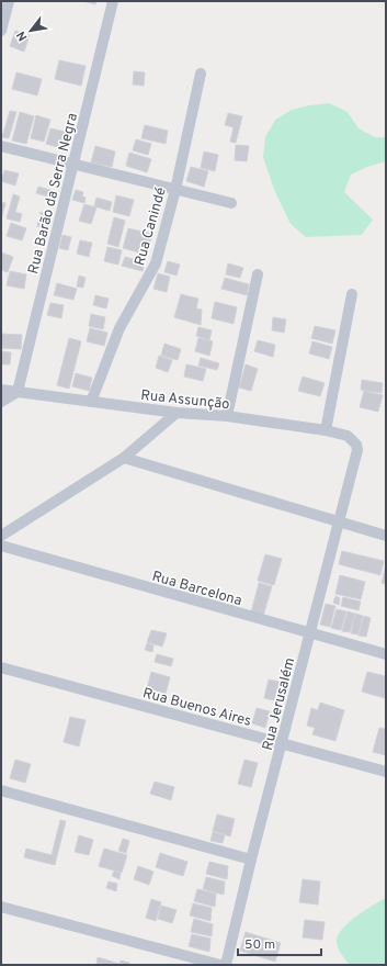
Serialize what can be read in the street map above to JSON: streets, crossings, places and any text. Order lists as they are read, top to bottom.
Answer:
{
  "streets": {
    "street": [
      "Rua Barão da Serra Negra",
      "Rua Canindé",
      "Rua Assunção",
      "Rua Barcelona",
      "Rua Jerusalém",
      "Rua Buenos Aires"
    ]
  },
  "crossings": [
    ["Rua Barão da Serra Negra", "Rua Assunção"],
    ["Rua Canindé", "Rua Assunção"],
    ["Rua Assunção", "Rua Jerusalém"],
    ["Rua Barcelona", "Rua Jerusalém"],
    ["Rua Jerusalém", "Rua Buenos Aires"]
  ],
  "scale_bar": "50 m",
  "north": "bottom left"
}
